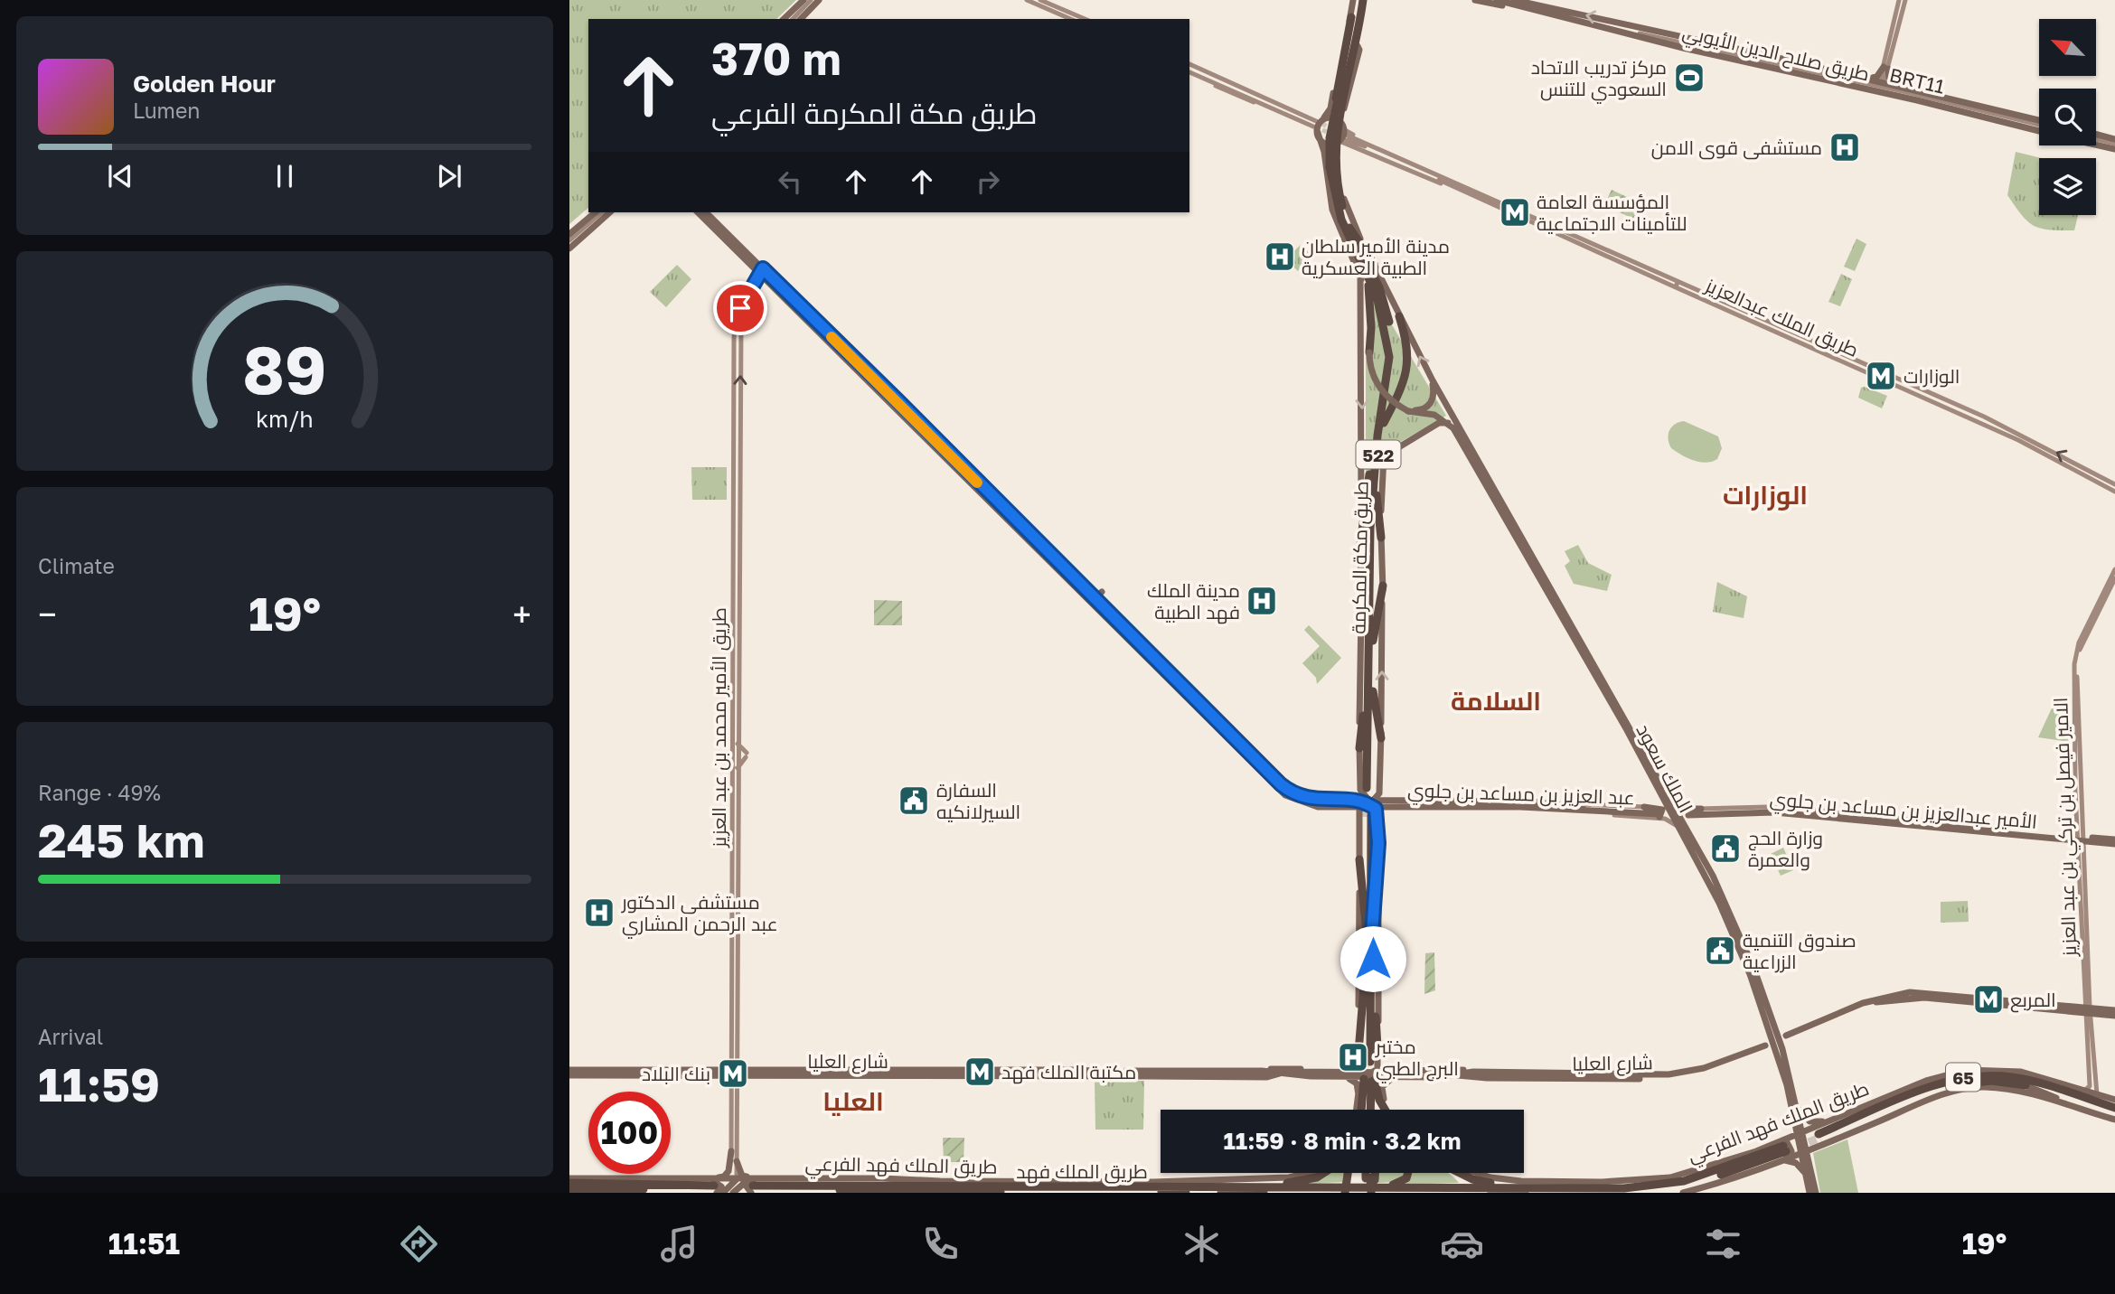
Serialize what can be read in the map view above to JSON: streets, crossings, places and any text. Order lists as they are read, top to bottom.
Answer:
{
  "streets": {
    "highway": [
      "522",
      "طريق مكة المكرمة",
      "65",
      "طريق الملك فهد"
    ],
    "main road": [
      "طريق صلاح الدين الأيوبي",
      "BRT11",
      "طريق الملك عبدالعزيز",
      "طريق الأمير محمد بن عبد العزيز",
      "الملك سعود",
      "عبد العزيز بن مساعد بن جلوي",
      "الأمير عبدالعزيز بن مساعد بن جلوي",
      "الامير فيصل بن تركي بن عبد العزيز",
      "شارع العليا",
      "طريق الملك فهد الفرعي"
    ]
  },
  "crossings": [
    ["طريق صلاح الدين الأيوبي", "BRT11"],
    ["طريق الملك عبدالعزيز", "الملك سعود"],
    ["طريق الأمير محمد بن عبد العزيز", "عبد العزيز بن مساعد بن جلوي"],
    ["طريق الأمير محمد بن عبد العزيز", "شارع العليا"],
    ["الملك سعود", "طريق الملك فهد الفرعي"],
    ["الأمير عبدالعزيز بن مساعد بن جلوي", "الامير فيصل بن تركي بن عبد العزيز"],
    ["الامير فيصل بن تركي بن عبد العزيز", "طريق الملك فهد الفرعي"],
    ["طريق الملك فهد الفرعي", "طريق الملك فهد"]
  ],
  "districts": ["الوزارات", "السلامة", "العليا"],
  "places": {
    "sports": ["مركز تدريب الاتحاد السعودي للتنس"],
    "hospital": [
      "مستشفى قوى الامن",
      "مدينة الأمير سلطان الطبية العسكرية",
      "مدينة الملك فهد الطبية",
      "مستشفى الدكتور عبد الرحمن المشاري",
      "مختبر البرج الطبي"
    ],
    "metro station": [
      "المؤسسة العامة للتأمينات الاجتماعية",
      "الوزارات",
      "المربع",
      "مكتبة الملك فهد",
      "بنك البلاد"
    ],
    "public building": ["السفارة السيرلانكيه", "وزارة الحج والعمرة", "صندوق التنمية الزراعية"]
  },
  "north": "top left",
  "page": {
    "turn": ["370 m", "طريق مكة المكرمة الفرعي"],
    "song": ["Golden Hour", "Lumen"],
    "tile": [
      "Climate",
      ["Range · 49%", "245 km"],
      ["Arrival", "11:59"]
    ],
    "heat": ["−", "19°", "+"],
    "limit": "100",
    "trip": "11:59 · 8 min · 3.2 km",
    "tabs": ["11:51", "19°"],
    "gauge": ["89", "km/h"]
  }
}
